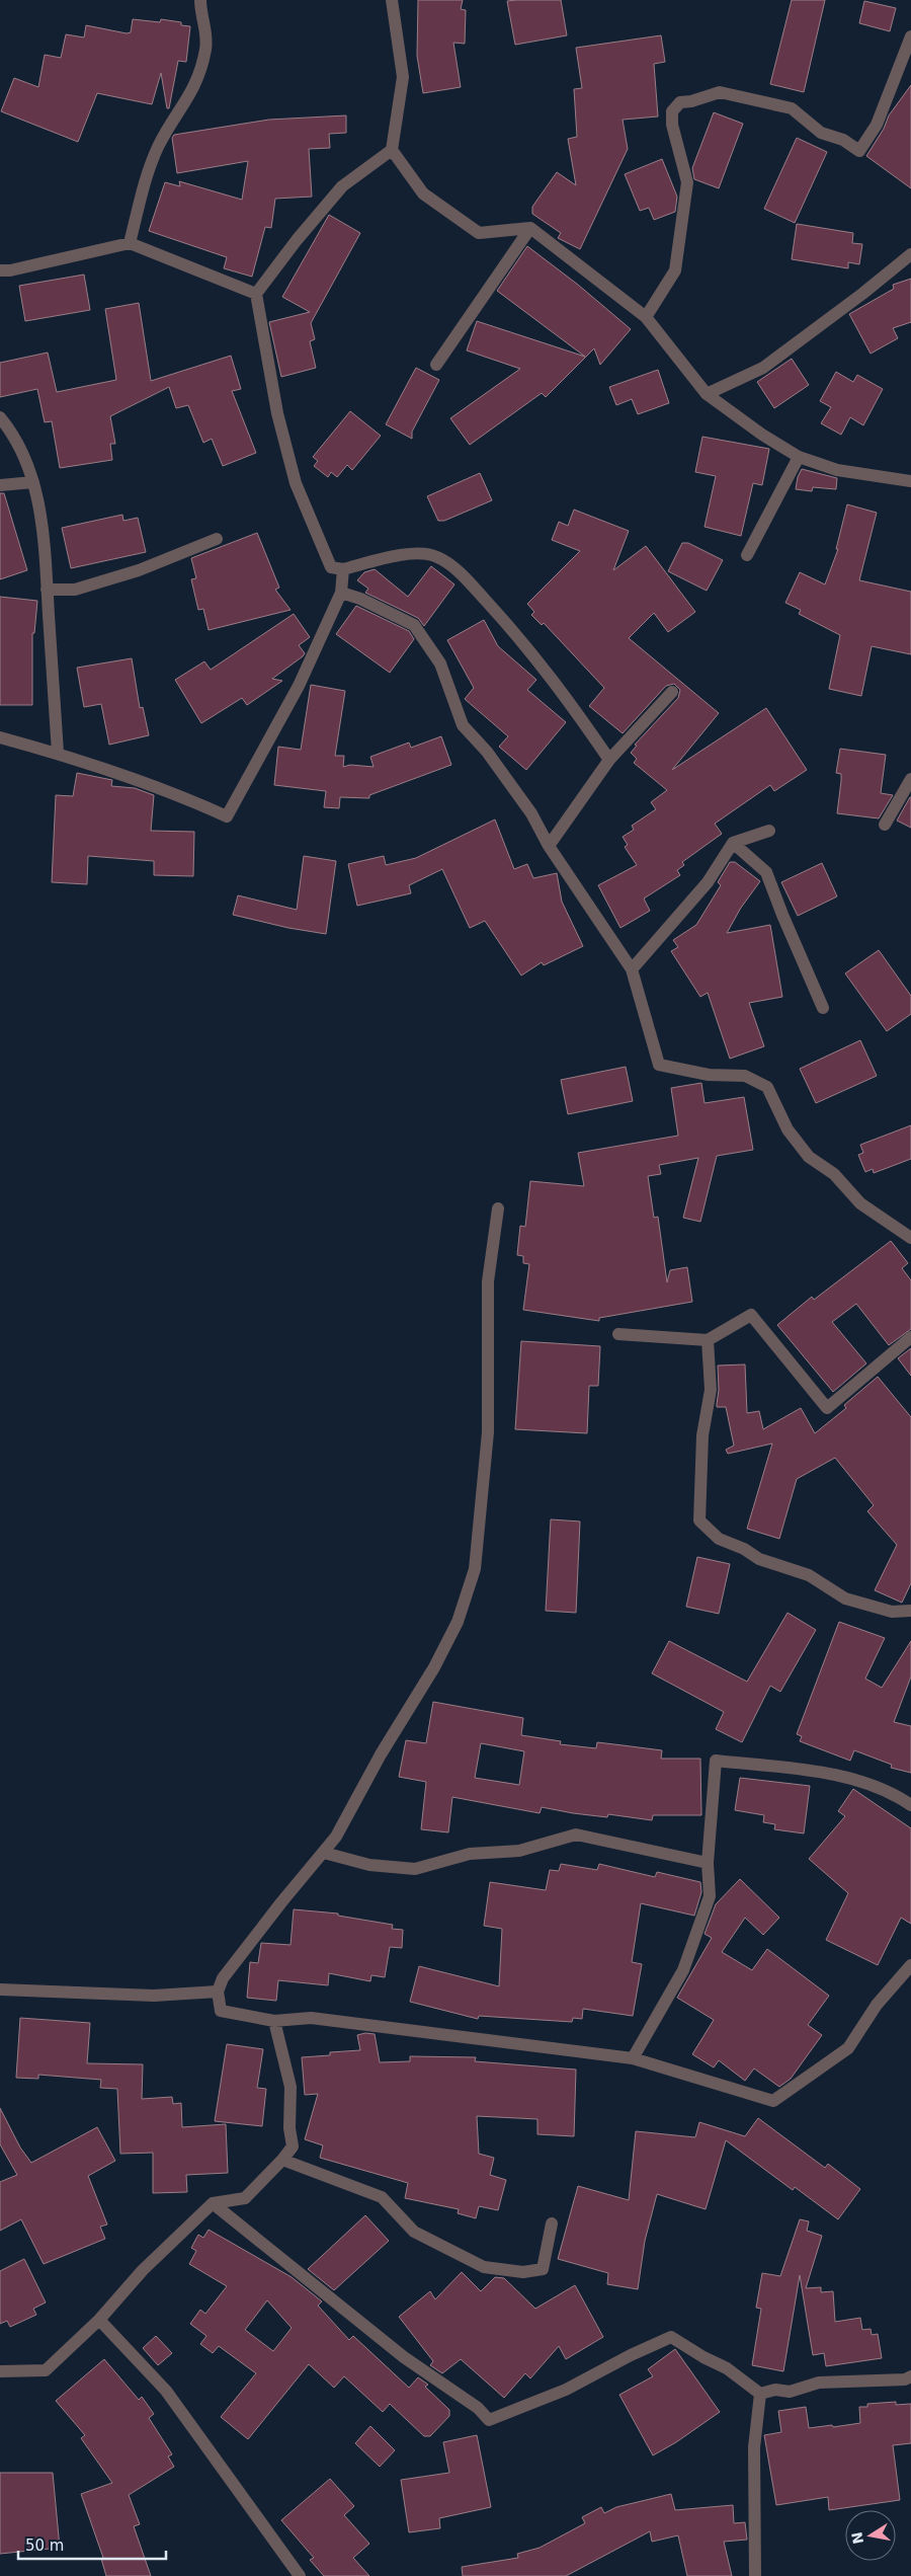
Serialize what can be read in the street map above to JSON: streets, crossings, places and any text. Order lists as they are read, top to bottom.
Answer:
{
  "scale_bar": "50 m",
  "north": "left"
}
